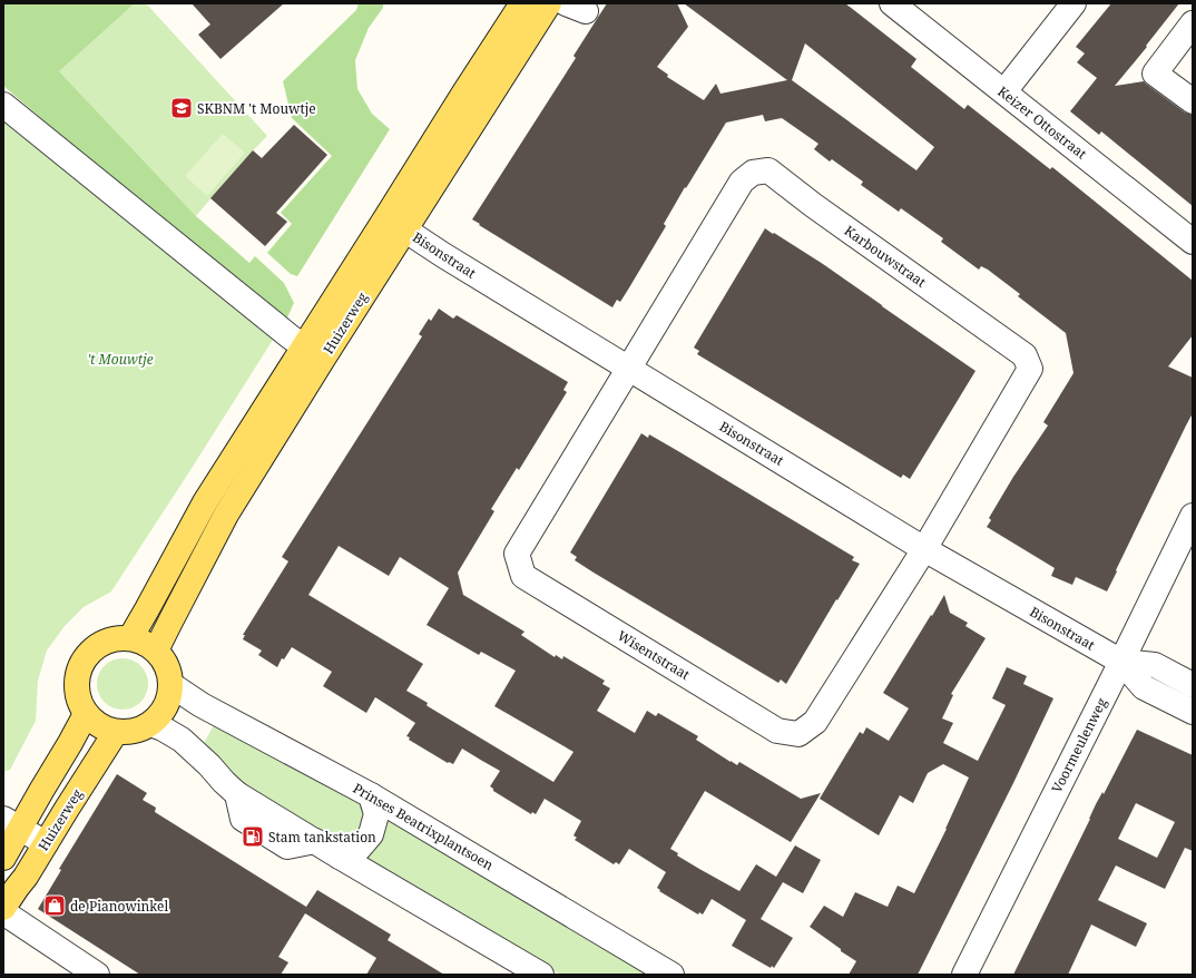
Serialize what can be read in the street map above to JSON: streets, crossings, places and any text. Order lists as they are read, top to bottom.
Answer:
{
  "streets": {
    "main road": ["Huizerweg"],
    "street": [
      "Keizer Ottostraat",
      "Bisonstraat",
      "Karbouwstraat",
      "Wisentstraat",
      "Voormeulenweg",
      "Prinses Beatrixplantsoen"
    ]
  },
  "crossings": [
    ["Bisonstraat", "Karbouwstraat"],
    ["Bisonstraat", "Huizerweg"],
    ["Bisonstraat", "Wisentstraat"],
    ["Bisonstraat", "Voormeulenweg"],
    ["Karbouwstraat", "Wisentstraat"],
    ["Huizerweg", "Prinses Beatrixplantsoen"]
  ],
  "parks": ["'t Mouwtje"],
  "places": {
    "school or university": ["SKBNM 't Mouwtje"],
    "fuel station": ["Stam tankstation"],
    "shop": ["de Pianowinkel"]
  }
}
